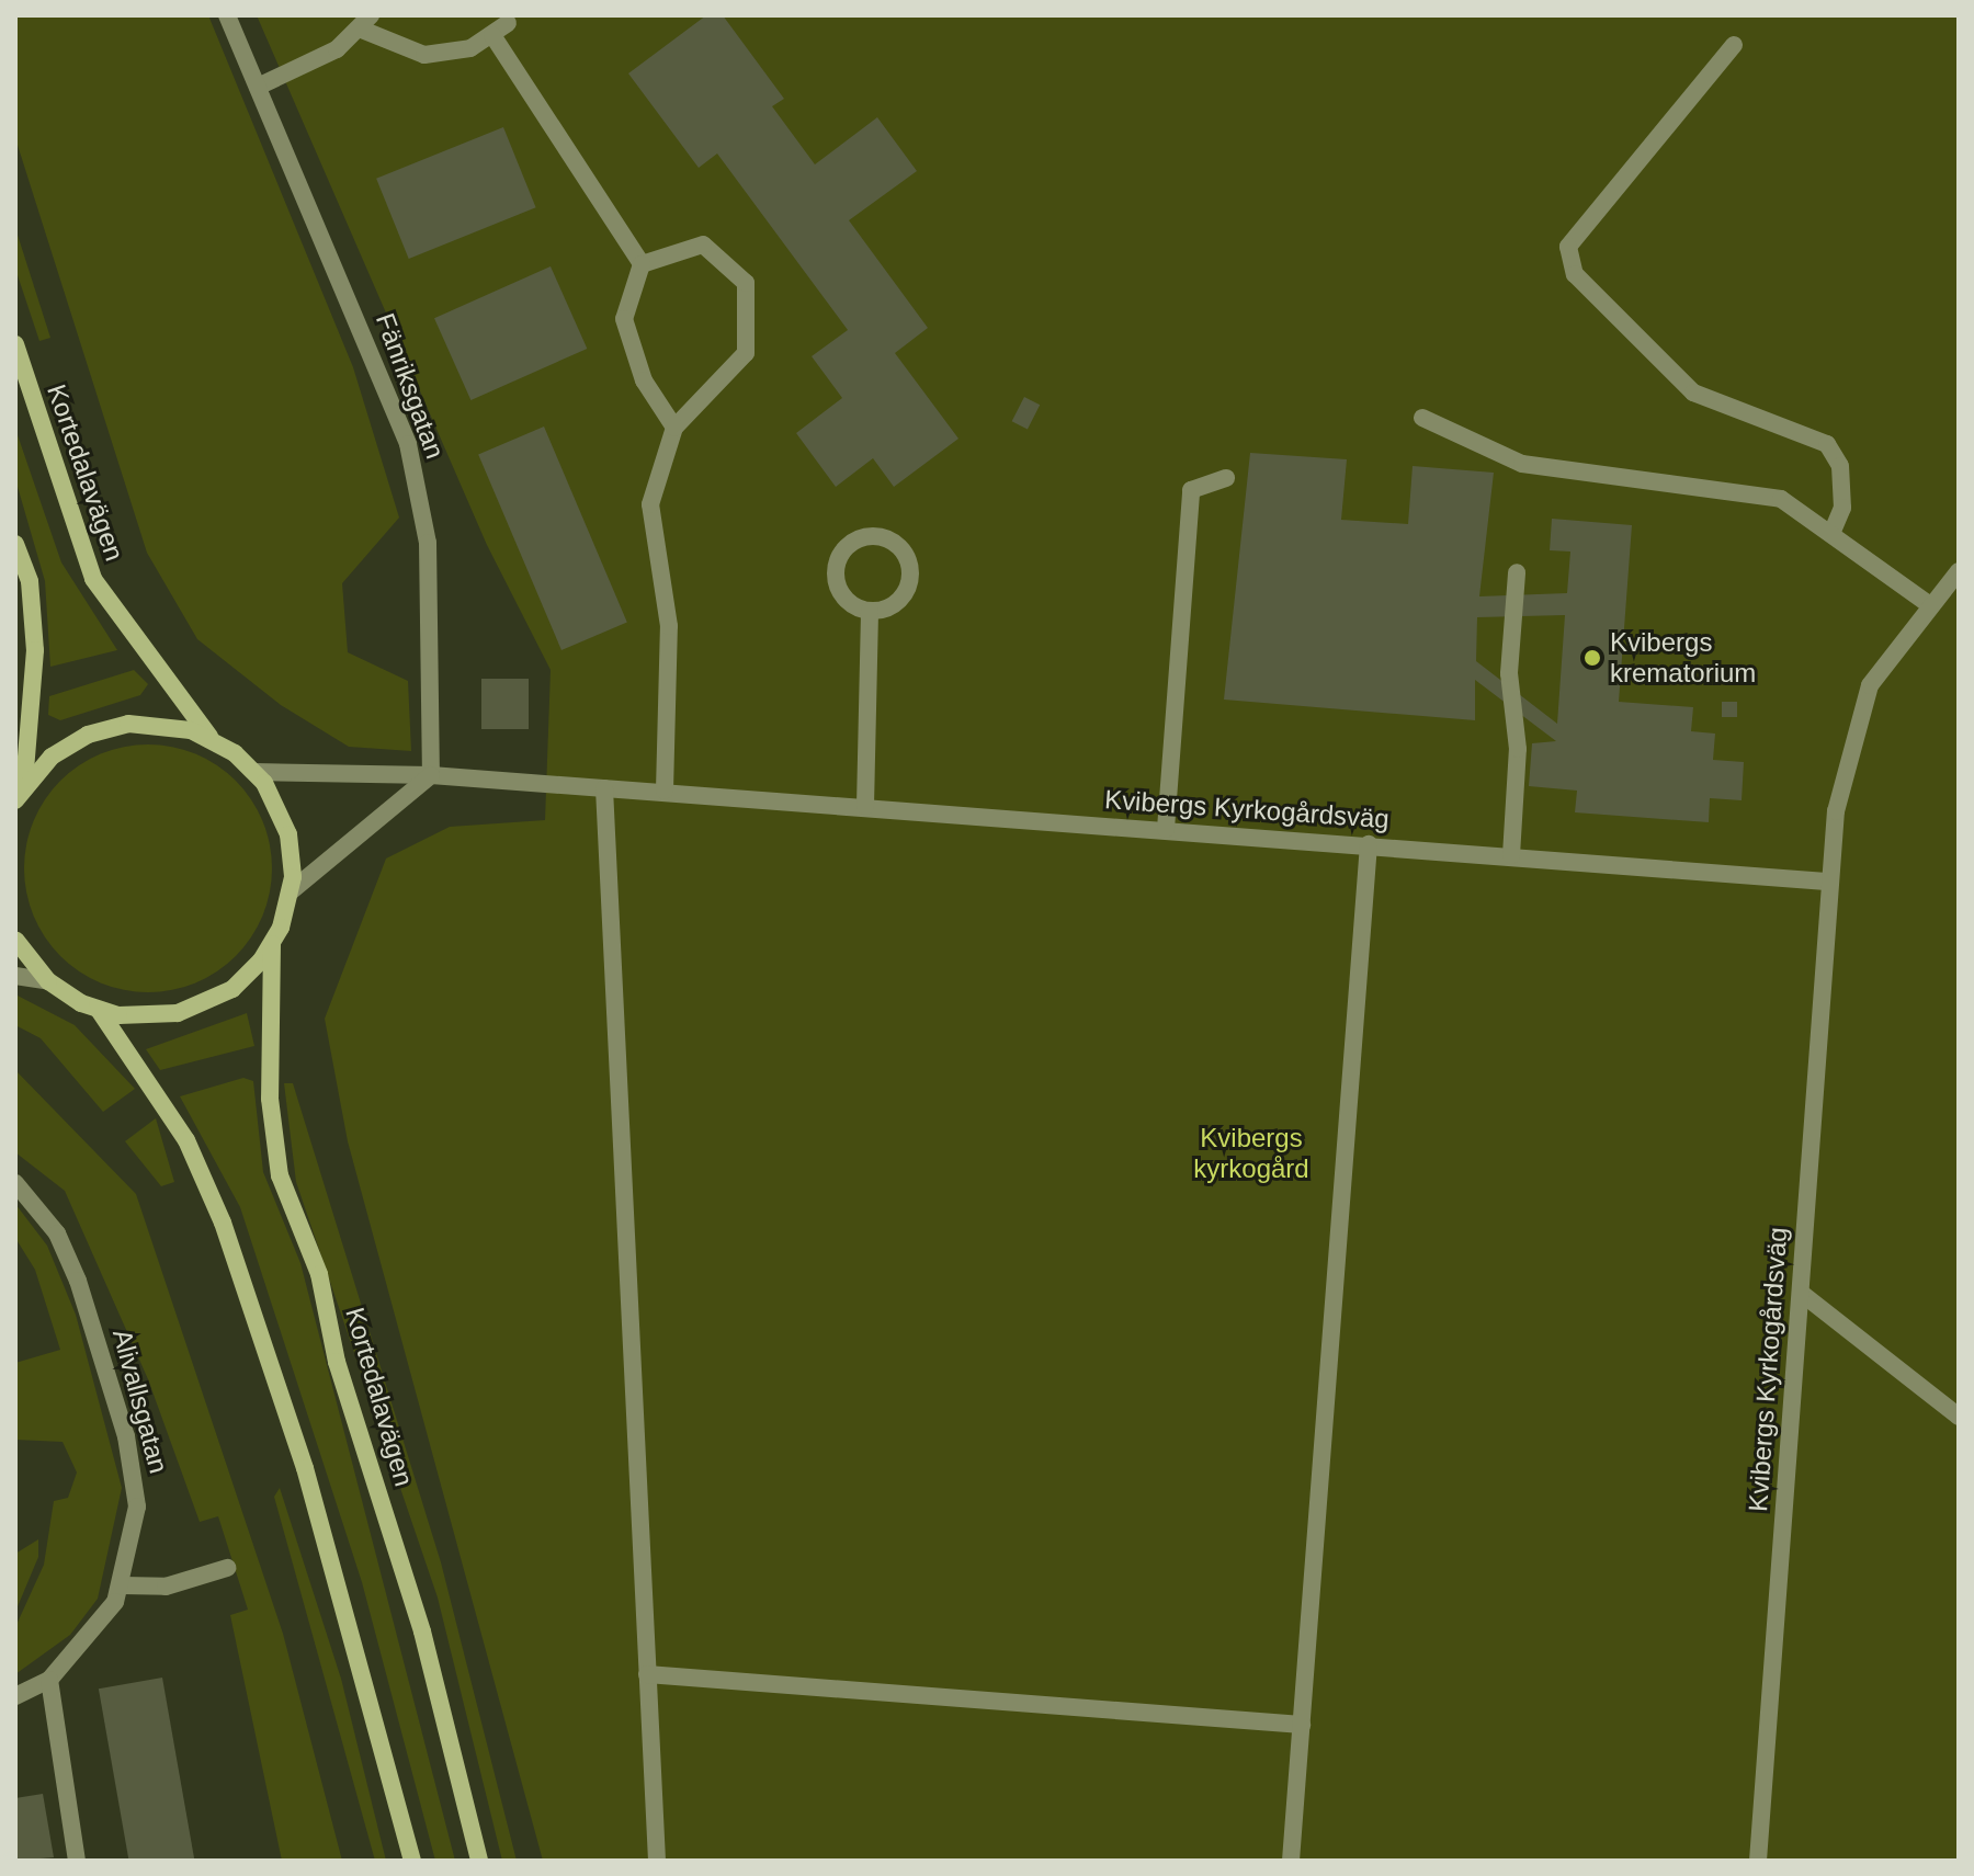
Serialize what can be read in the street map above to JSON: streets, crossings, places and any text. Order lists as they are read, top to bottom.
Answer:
{
  "streets": {
    "main road": ["Kortedalavägen"],
    "street": ["Fänriksgatan", "Kvibergs Kyrkogårdsväg", "Alivallsgatan"]
  },
  "crossings": [
    ["Fänriksgatan", "Kvibergs Kyrkogårdsväg"],
    ["Kortedalavägen", "Kvibergs Kyrkogårdsväg"]
  ],
  "parks": ["Kvibergs kyrkogård"],
  "places": ["Kvibergs krematorium"]
}
